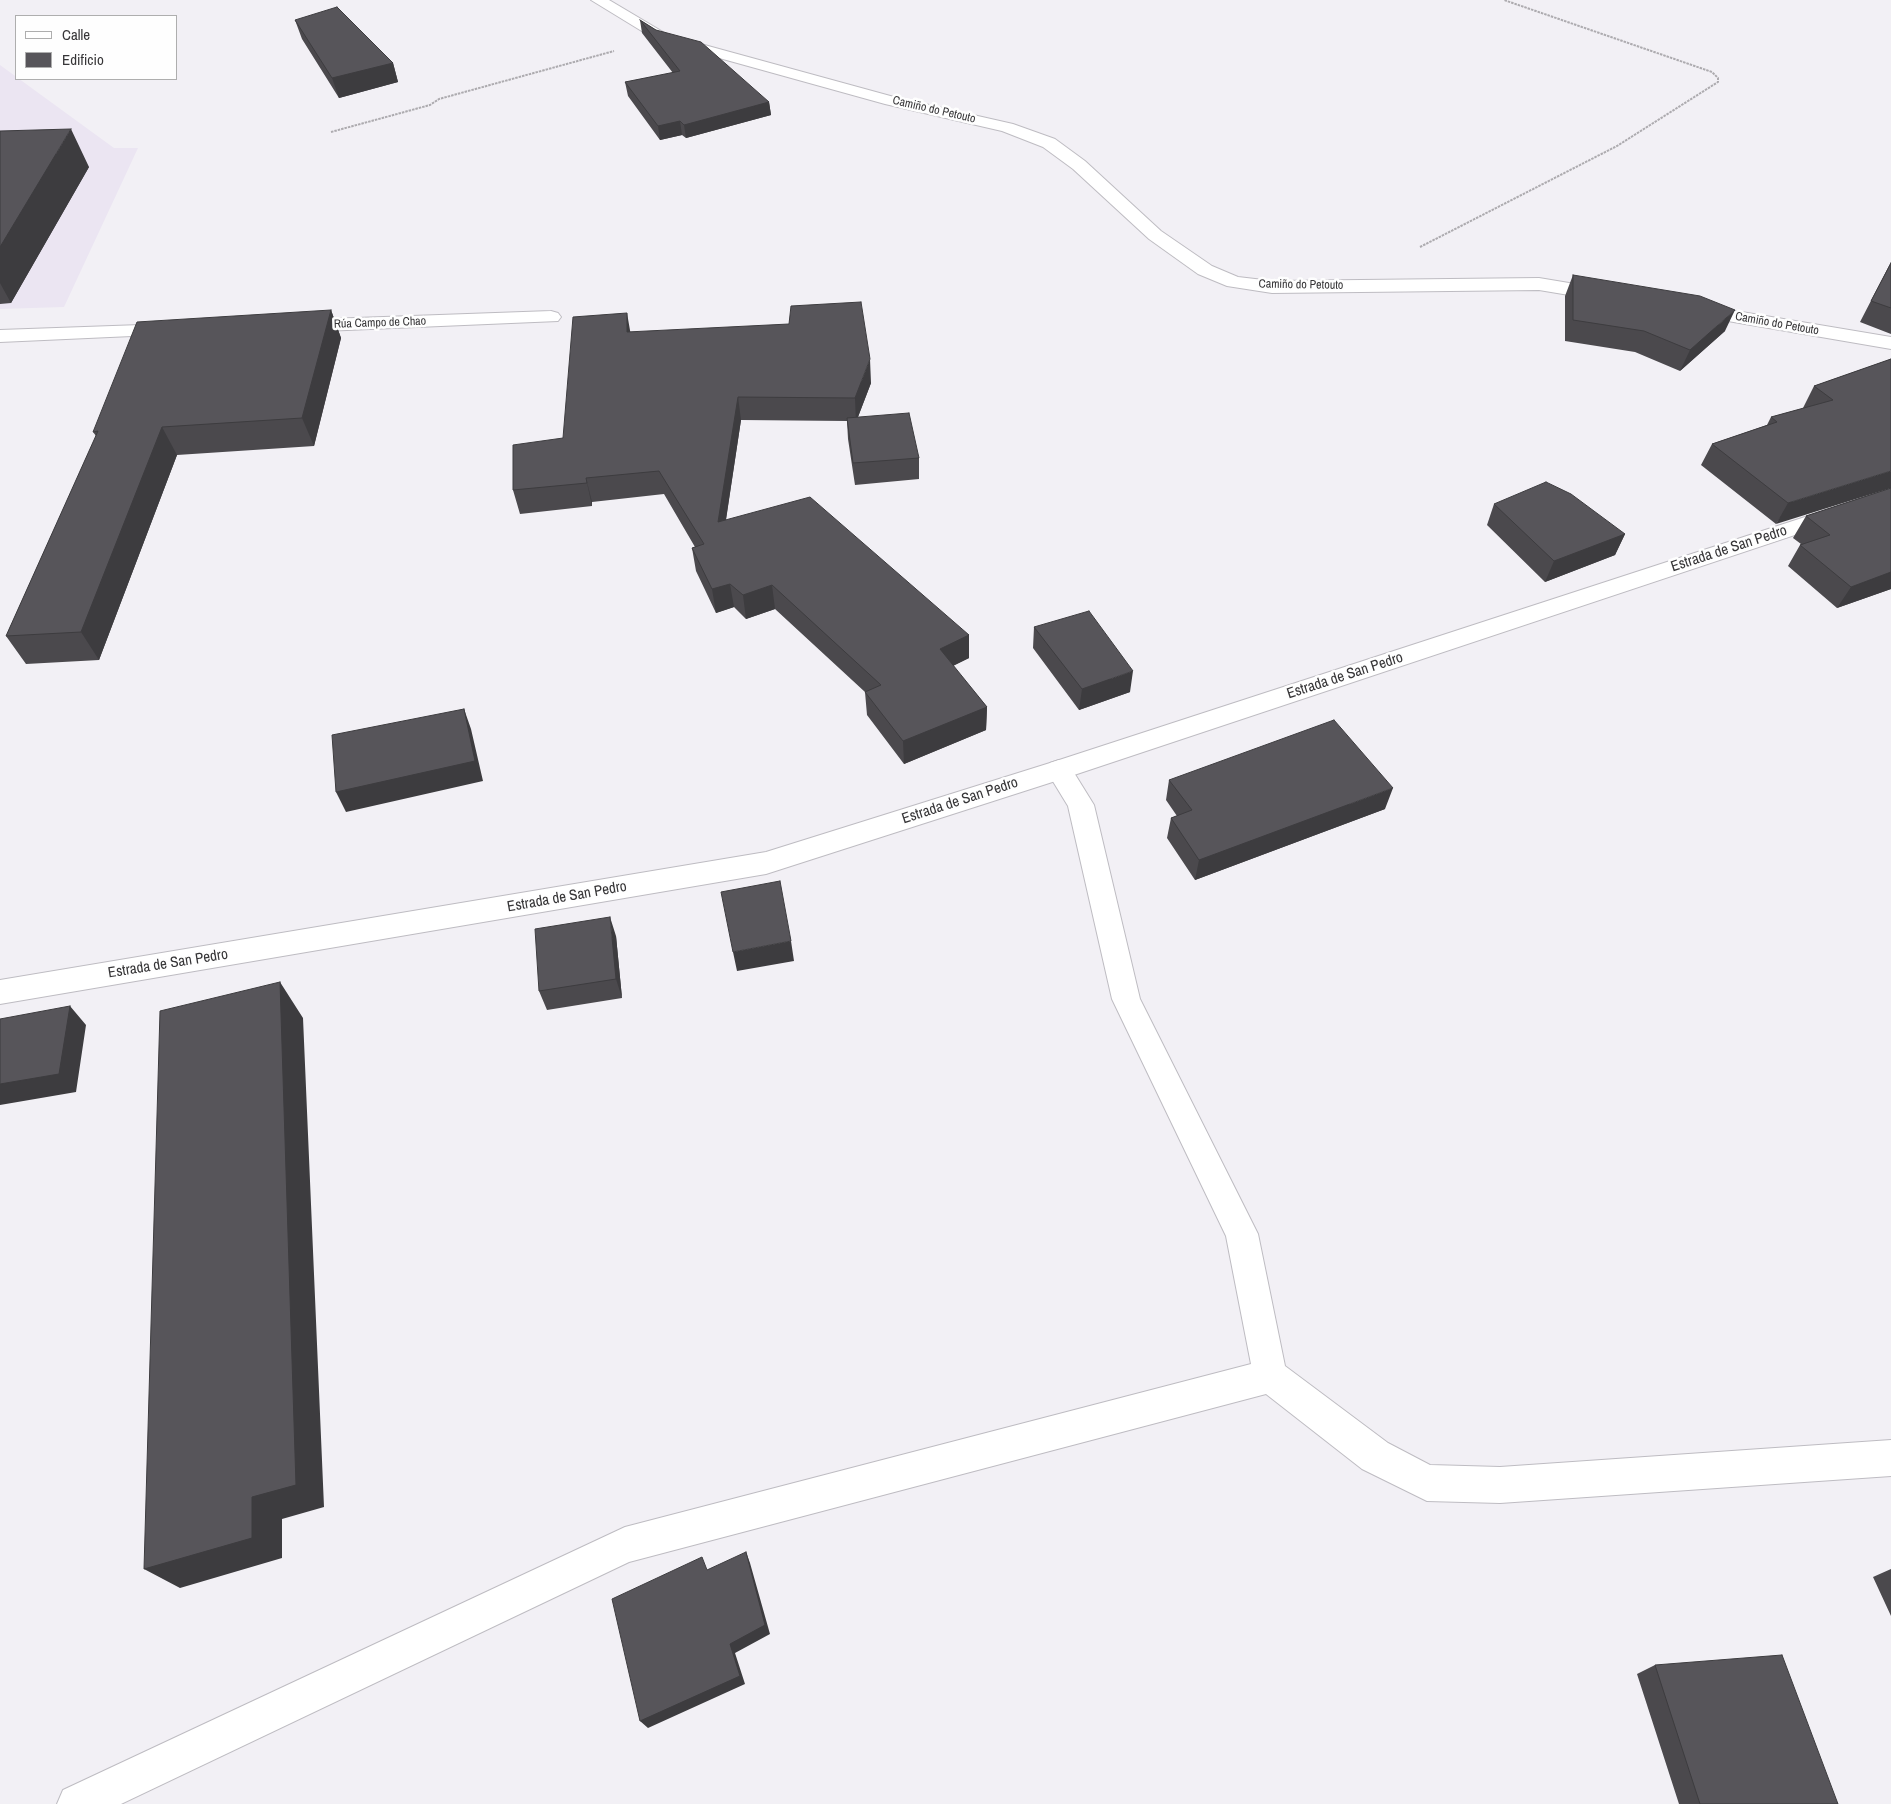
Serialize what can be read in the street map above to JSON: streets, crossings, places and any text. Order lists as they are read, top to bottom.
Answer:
{
  "streets": {
    "street": ["Camiño do Petouto", "Rúa Campo de Chao", "Estrada de San Pedro"]
  },
  "legend": ["Calle", "Edificio"]
}
